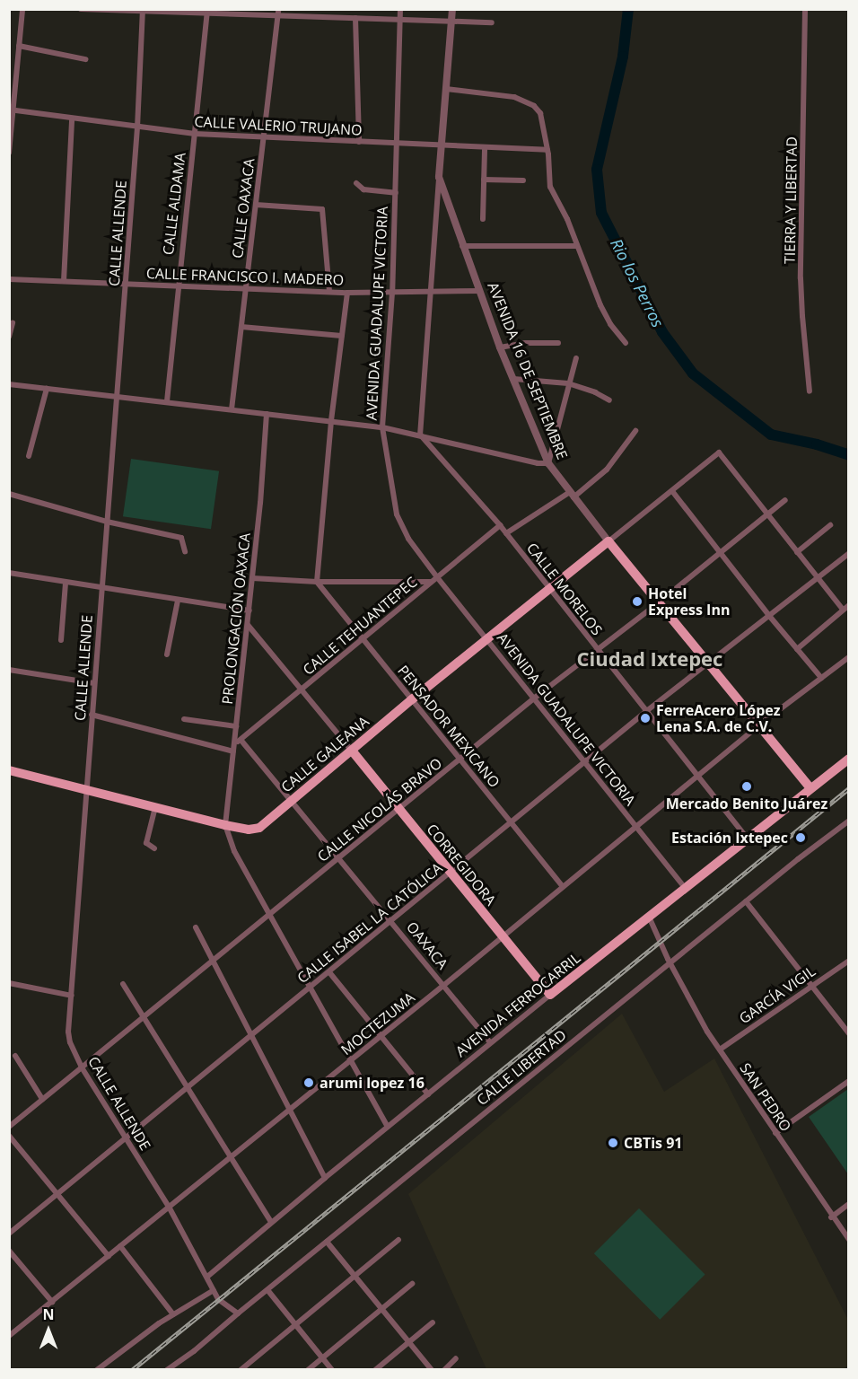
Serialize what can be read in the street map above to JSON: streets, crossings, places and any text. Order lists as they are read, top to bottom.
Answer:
{
  "streets": {
    "main road": [
      "AVENIDA 16 DE SEPTIEMBRE",
      "CALLE GALEANA",
      "CORREGIDORA",
      "AVENIDA FERROCARRIL"
    ],
    "street": [
      "CALLE VALERIO TRUJANO",
      "TIERRA Y LIBERTAD",
      "CALLE ALDAMA",
      "CALLE OAXACA",
      "CALLE ALLENDE",
      "CALLE FRANCISCO I. MADERO",
      "AVENIDA GUADALUPE VICTORIA",
      "CALLE MORELOS",
      "PROLONGACIÓN OAXACA",
      "CALLE TEHUANTEPEC",
      "PENSADOR MEXICANO",
      "CALLE NICOLÁS BRAVO",
      "CALLE ISABEL LA CATÓLICA",
      "OAXACA",
      "GARCÍA VIGIL",
      "MOCTEZUMA",
      "CALLE LIBERTAD",
      "SAN PEDRO"
    ]
  },
  "crossings": [
    ["CALLE VALERIO TRUJANO", "CALLE ALDAMA"],
    ["CALLE VALERIO TRUJANO", "CALLE OAXACA"],
    ["CALLE VALERIO TRUJANO", "CALLE ALLENDE"],
    ["CALLE VALERIO TRUJANO", "AVENIDA GUADALUPE VICTORIA"],
    ["CALLE VALERIO TRUJANO", "AVENIDA 16 DE SEPTIEMBRE"],
    ["CALLE ALDAMA", "CALLE FRANCISCO I. MADERO"],
    ["CALLE OAXACA", "CALLE FRANCISCO I. MADERO"],
    ["CALLE ALLENDE", "CALLE FRANCISCO I. MADERO"],
    ["CALLE ALLENDE", "CALLE GALEANA"],
    ["CALLE ALLENDE", "CALLE NICOLÁS BRAVO"],
    ["CALLE ALLENDE", "CALLE ISABEL LA CATÓLICA"],
    ["CALLE ALLENDE", "AVENIDA FERROCARRIL"],
    ["CALLE ALLENDE", "MOCTEZUMA"],
    ["CALLE FRANCISCO I. MADERO", "AVENIDA GUADALUPE VICTORIA"],
    ["CALLE FRANCISCO I. MADERO", "AVENIDA 16 DE SEPTIEMBRE"],
    ["AVENIDA GUADALUPE VICTORIA", "CALLE TEHUANTEPEC"],
    ["AVENIDA GUADALUPE VICTORIA", "CALLE GALEANA"],
    ["AVENIDA GUADALUPE VICTORIA", "CALLE NICOLÁS BRAVO"],
    ["AVENIDA GUADALUPE VICTORIA", "CALLE ISABEL LA CATÓLICA"],
    ["AVENIDA GUADALUPE VICTORIA", "AVENIDA FERROCARRIL"],
    ["AVENIDA GUADALUPE VICTORIA", "MOCTEZUMA"],
    ["AVENIDA 16 DE SEPTIEMBRE", "CALLE GALEANA"],
    ["AVENIDA 16 DE SEPTIEMBRE", "CALLE NICOLÁS BRAVO"],
    ["AVENIDA 16 DE SEPTIEMBRE", "CALLE ISABEL LA CATÓLICA"],
    ["AVENIDA 16 DE SEPTIEMBRE", "AVENIDA FERROCARRIL"],
    ["AVENIDA 16 DE SEPTIEMBRE", "MOCTEZUMA"],
    ["CALLE MORELOS", "CALLE TEHUANTEPEC"],
    ["CALLE MORELOS", "CALLE GALEANA"],
    ["CALLE MORELOS", "CALLE NICOLÁS BRAVO"],
    ["CALLE MORELOS", "CALLE ISABEL LA CATÓLICA"],
    ["CALLE MORELOS", "AVENIDA FERROCARRIL"],
    ["CALLE MORELOS", "MOCTEZUMA"],
    ["PROLONGACIÓN OAXACA", "CALLE TEHUANTEPEC"],
    ["PROLONGACIÓN OAXACA", "CALLE GALEANA"],
    ["PROLONGACIÓN OAXACA", "OAXACA"],
    ["CALLE TEHUANTEPEC", "PENSADOR MEXICANO"],
    ["CALLE TEHUANTEPEC", "OAXACA"],
    ["PENSADOR MEXICANO", "CALLE GALEANA"],
    ["PENSADOR MEXICANO", "CALLE NICOLÁS BRAVO"],
    ["PENSADOR MEXICANO", "CALLE ISABEL LA CATÓLICA"],
    ["PENSADOR MEXICANO", "MOCTEZUMA"],
    ["CALLE GALEANA", "CORREGIDORA"],
    ["CALLE GALEANA", "OAXACA"],
    ["CALLE NICOLÁS BRAVO", "CORREGIDORA"],
    ["CALLE NICOLÁS BRAVO", "OAXACA"],
    ["CORREGIDORA", "CALLE ISABEL LA CATÓLICA"],
    ["CORREGIDORA", "AVENIDA FERROCARRIL"],
    ["CORREGIDORA", "MOCTEZUMA"],
    ["CALLE ISABEL LA CATÓLICA", "OAXACA"],
    ["OAXACA", "AVENIDA FERROCARRIL"],
    ["OAXACA", "MOCTEZUMA"],
    ["GARCÍA VIGIL", "SAN PEDRO"],
    ["AVENIDA FERROCARRIL", "SAN PEDRO"],
    ["CALLE LIBERTAD", "SAN PEDRO"]
  ],
  "districts": ["Ciudad Ixtepec"],
  "water": ["Rio los Perros"],
  "places": [
    "Hotel Express Inn",
    "FerreAcero López Lena S.A. de C.V.",
    "Mercado Benito Juárez",
    "Estación Ixtepec",
    "arumi lopez 16",
    "CBTis 91"
  ],
  "north": "top"
}
